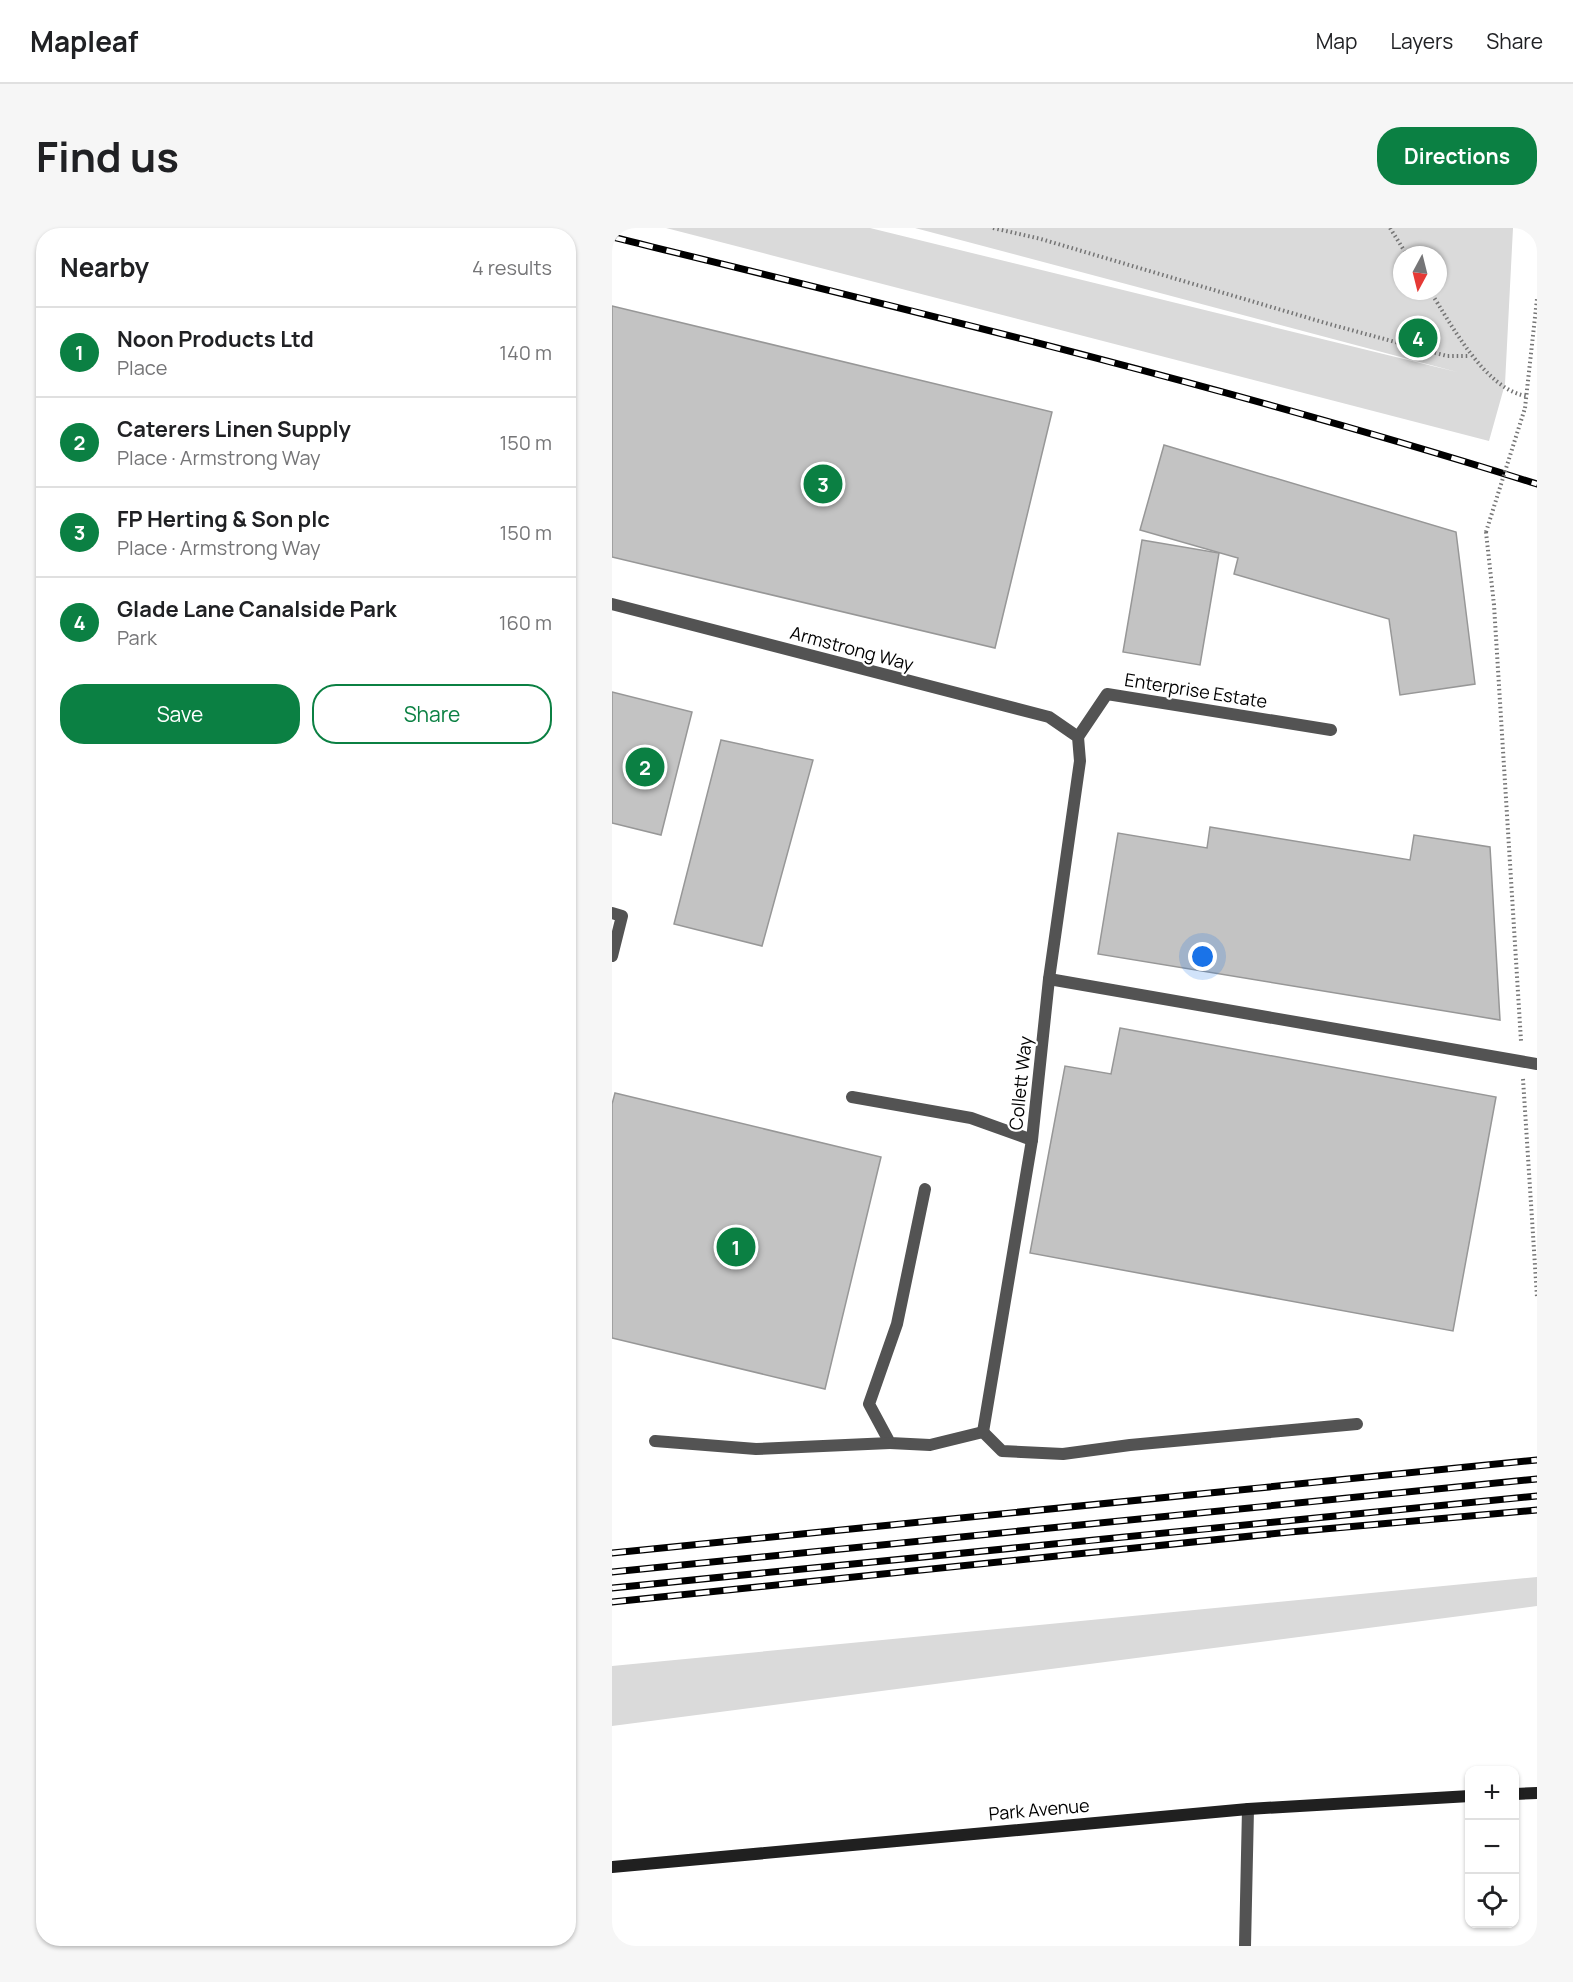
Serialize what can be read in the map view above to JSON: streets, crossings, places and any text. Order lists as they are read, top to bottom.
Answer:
{
  "streets": {
    "street": [
      "Armstrong Way",
      "Enterprise Estate",
      "Collett Way",
      "Park Avenue"
    ]
  },
  "crossings": [
    ["Armstrong Way", "Enterprise Estate"],
    ["Armstrong Way", "Collett Way"],
    ["Enterprise Estate", "Collett Way"]
  ],
  "north": "bottom",
  "page": {
    "header": "Mapleaf",
    "nav": ["Map", "Layers", "Share"],
    "title": "Find us",
    "buttons": [
      "Directions",
      ["Save", "Share"]
    ],
    "heading": ["Nearby", "4 results"],
    "list": [
      {
        "mark": "1",
        "name": "Noon Products Ltd",
        "note": "Place",
        "value": "140 m"
      },
      {
        "mark": "2",
        "name": "Caterers Linen Supply",
        "note": "Place · Armstrong Way",
        "value": "150 m"
      },
      {
        "mark": "3",
        "name": "FP Herting & Son plc",
        "note": "Place · Armstrong Way",
        "value": "150 m"
      },
      {
        "mark": "4",
        "name": "Glade Lane Canalside Park",
        "note": "Park",
        "value": "160 m"
      }
    ],
    "pins": [
      "4",
      "3",
      "2",
      "1"
    ],
    "map_buttons": ["+", "−"]
  }
}
